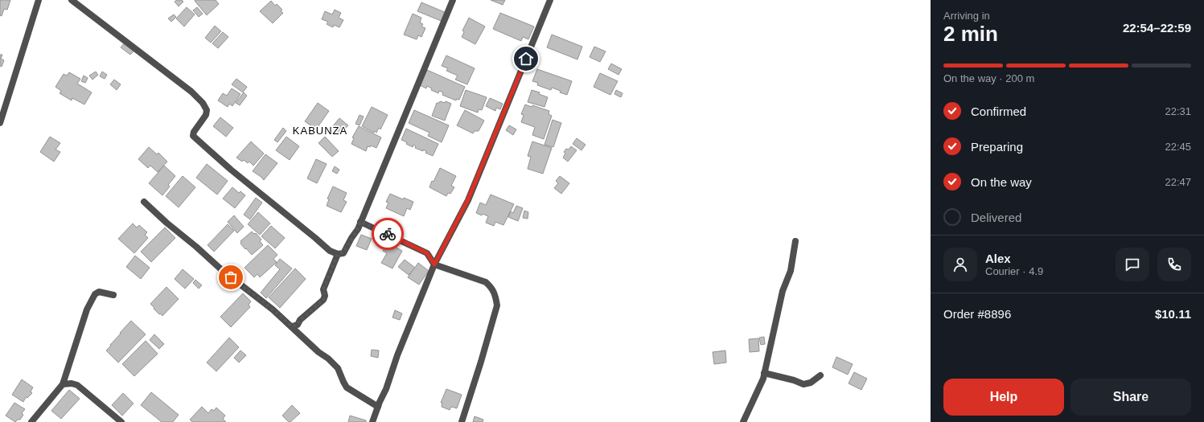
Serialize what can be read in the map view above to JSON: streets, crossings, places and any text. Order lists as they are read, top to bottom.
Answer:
{
  "districts": ["KABUNZA"],
  "page": {
    "heading": ["2 min", "Arriving in", "22:54–22:59"],
    "panel": [
      "Alex",
      "Courier · 4.9",
      "Order #8896",
      "$10.11"
    ],
    "bar": "On the way · 200 m",
    "list": [
      ["Confirmed", "22:31"],
      ["Preparing", "22:45"],
      ["On the way", "22:47"],
      "Delivered"
    ],
    "buttons": ["Help", "Share"]
  }
}
